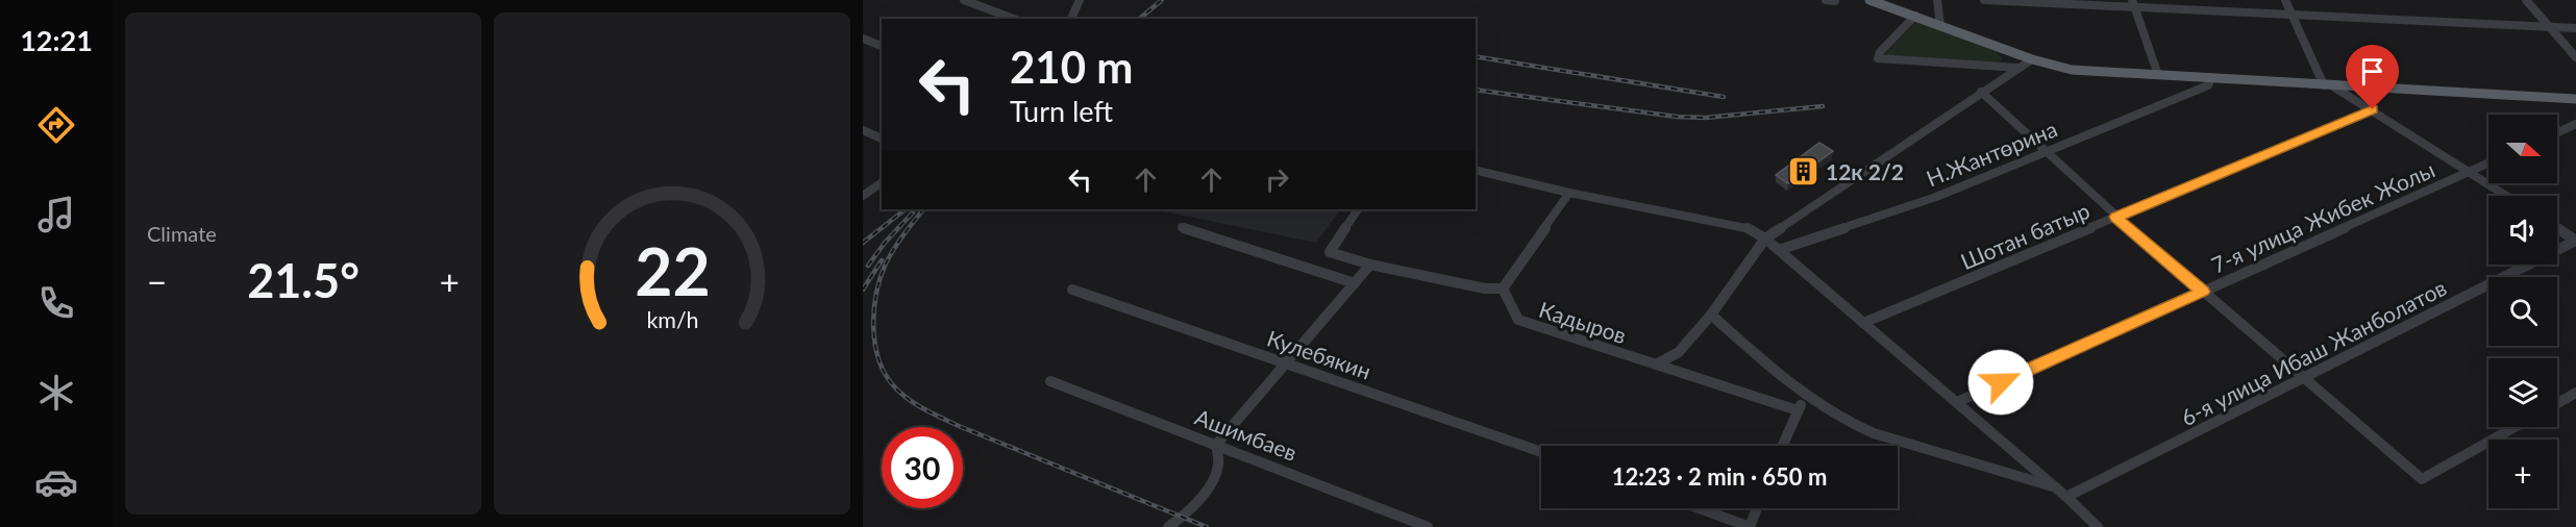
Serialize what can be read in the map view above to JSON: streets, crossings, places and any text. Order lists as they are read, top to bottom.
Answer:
{
  "streets": {
    "street": [
      "Н.Жантөрина",
      "7-я улица Жибек Жолы",
      "Шотан батыр",
      "Кадыров",
      "6-я улица Ибаш Жанболатов",
      "Кулебякин",
      "Ашимбаев"
    ]
  },
  "places": {
    "building": ["12к 2/2"]
  },
  "north": "right",
  "page": {
    "tabs": "12:21",
    "tile": "Climate",
    "turn": ["210 m", "Turn left"],
    "map_buttons": "+",
    "heat": ["−", "21.5°", "+"],
    "limit": "30",
    "trip": "12:23 · 2 min · 650 m",
    "gauge": ["22", "km/h"]
  }
}
